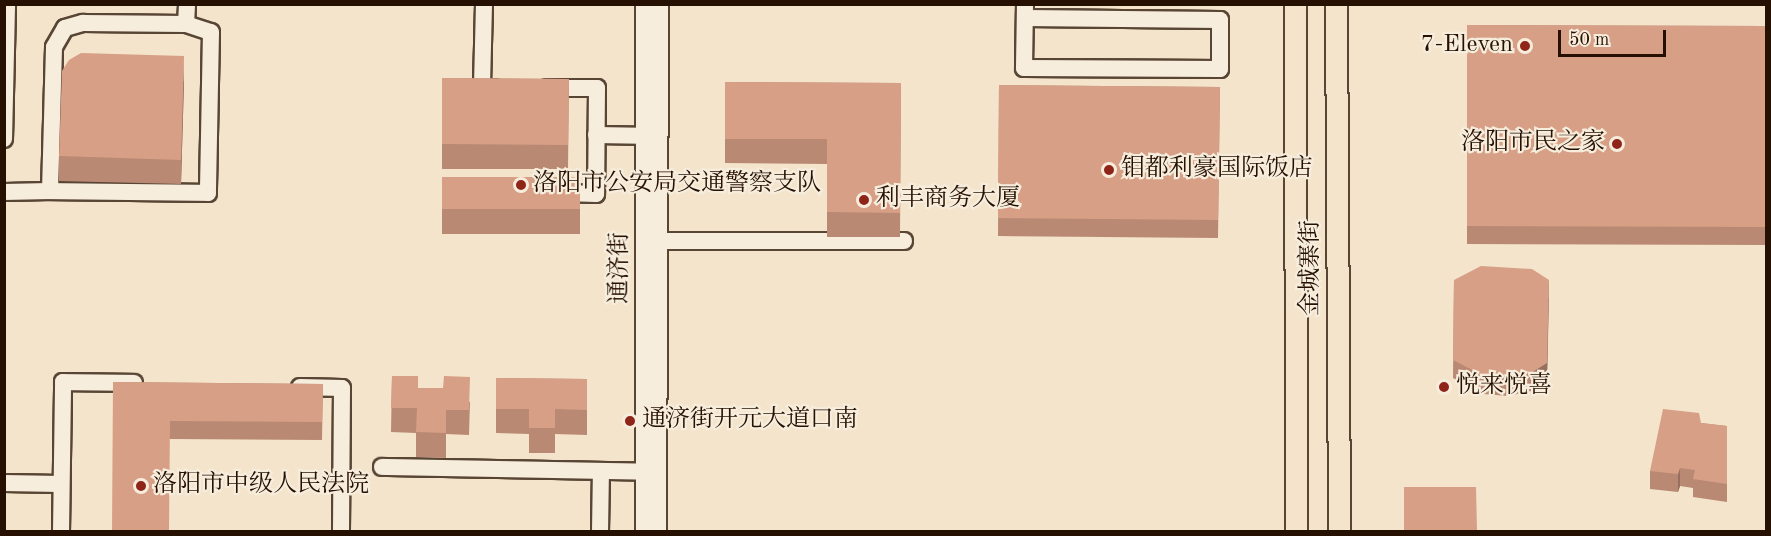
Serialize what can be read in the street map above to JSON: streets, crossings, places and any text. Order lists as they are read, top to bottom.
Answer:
{
  "streets": {
    "main road": ["金城寨街"],
    "street": ["通济街"]
  },
  "places": [
    "7-Eleven",
    "洛阳市民之家",
    "钼都利豪国际饭店",
    "洛阳市公安局交通警察支队",
    "利丰商务大厦",
    "悦来悦喜",
    "通济街开元大道口南",
    "洛阳市中级人民法院"
  ],
  "scale_bar": "50 m"
}
